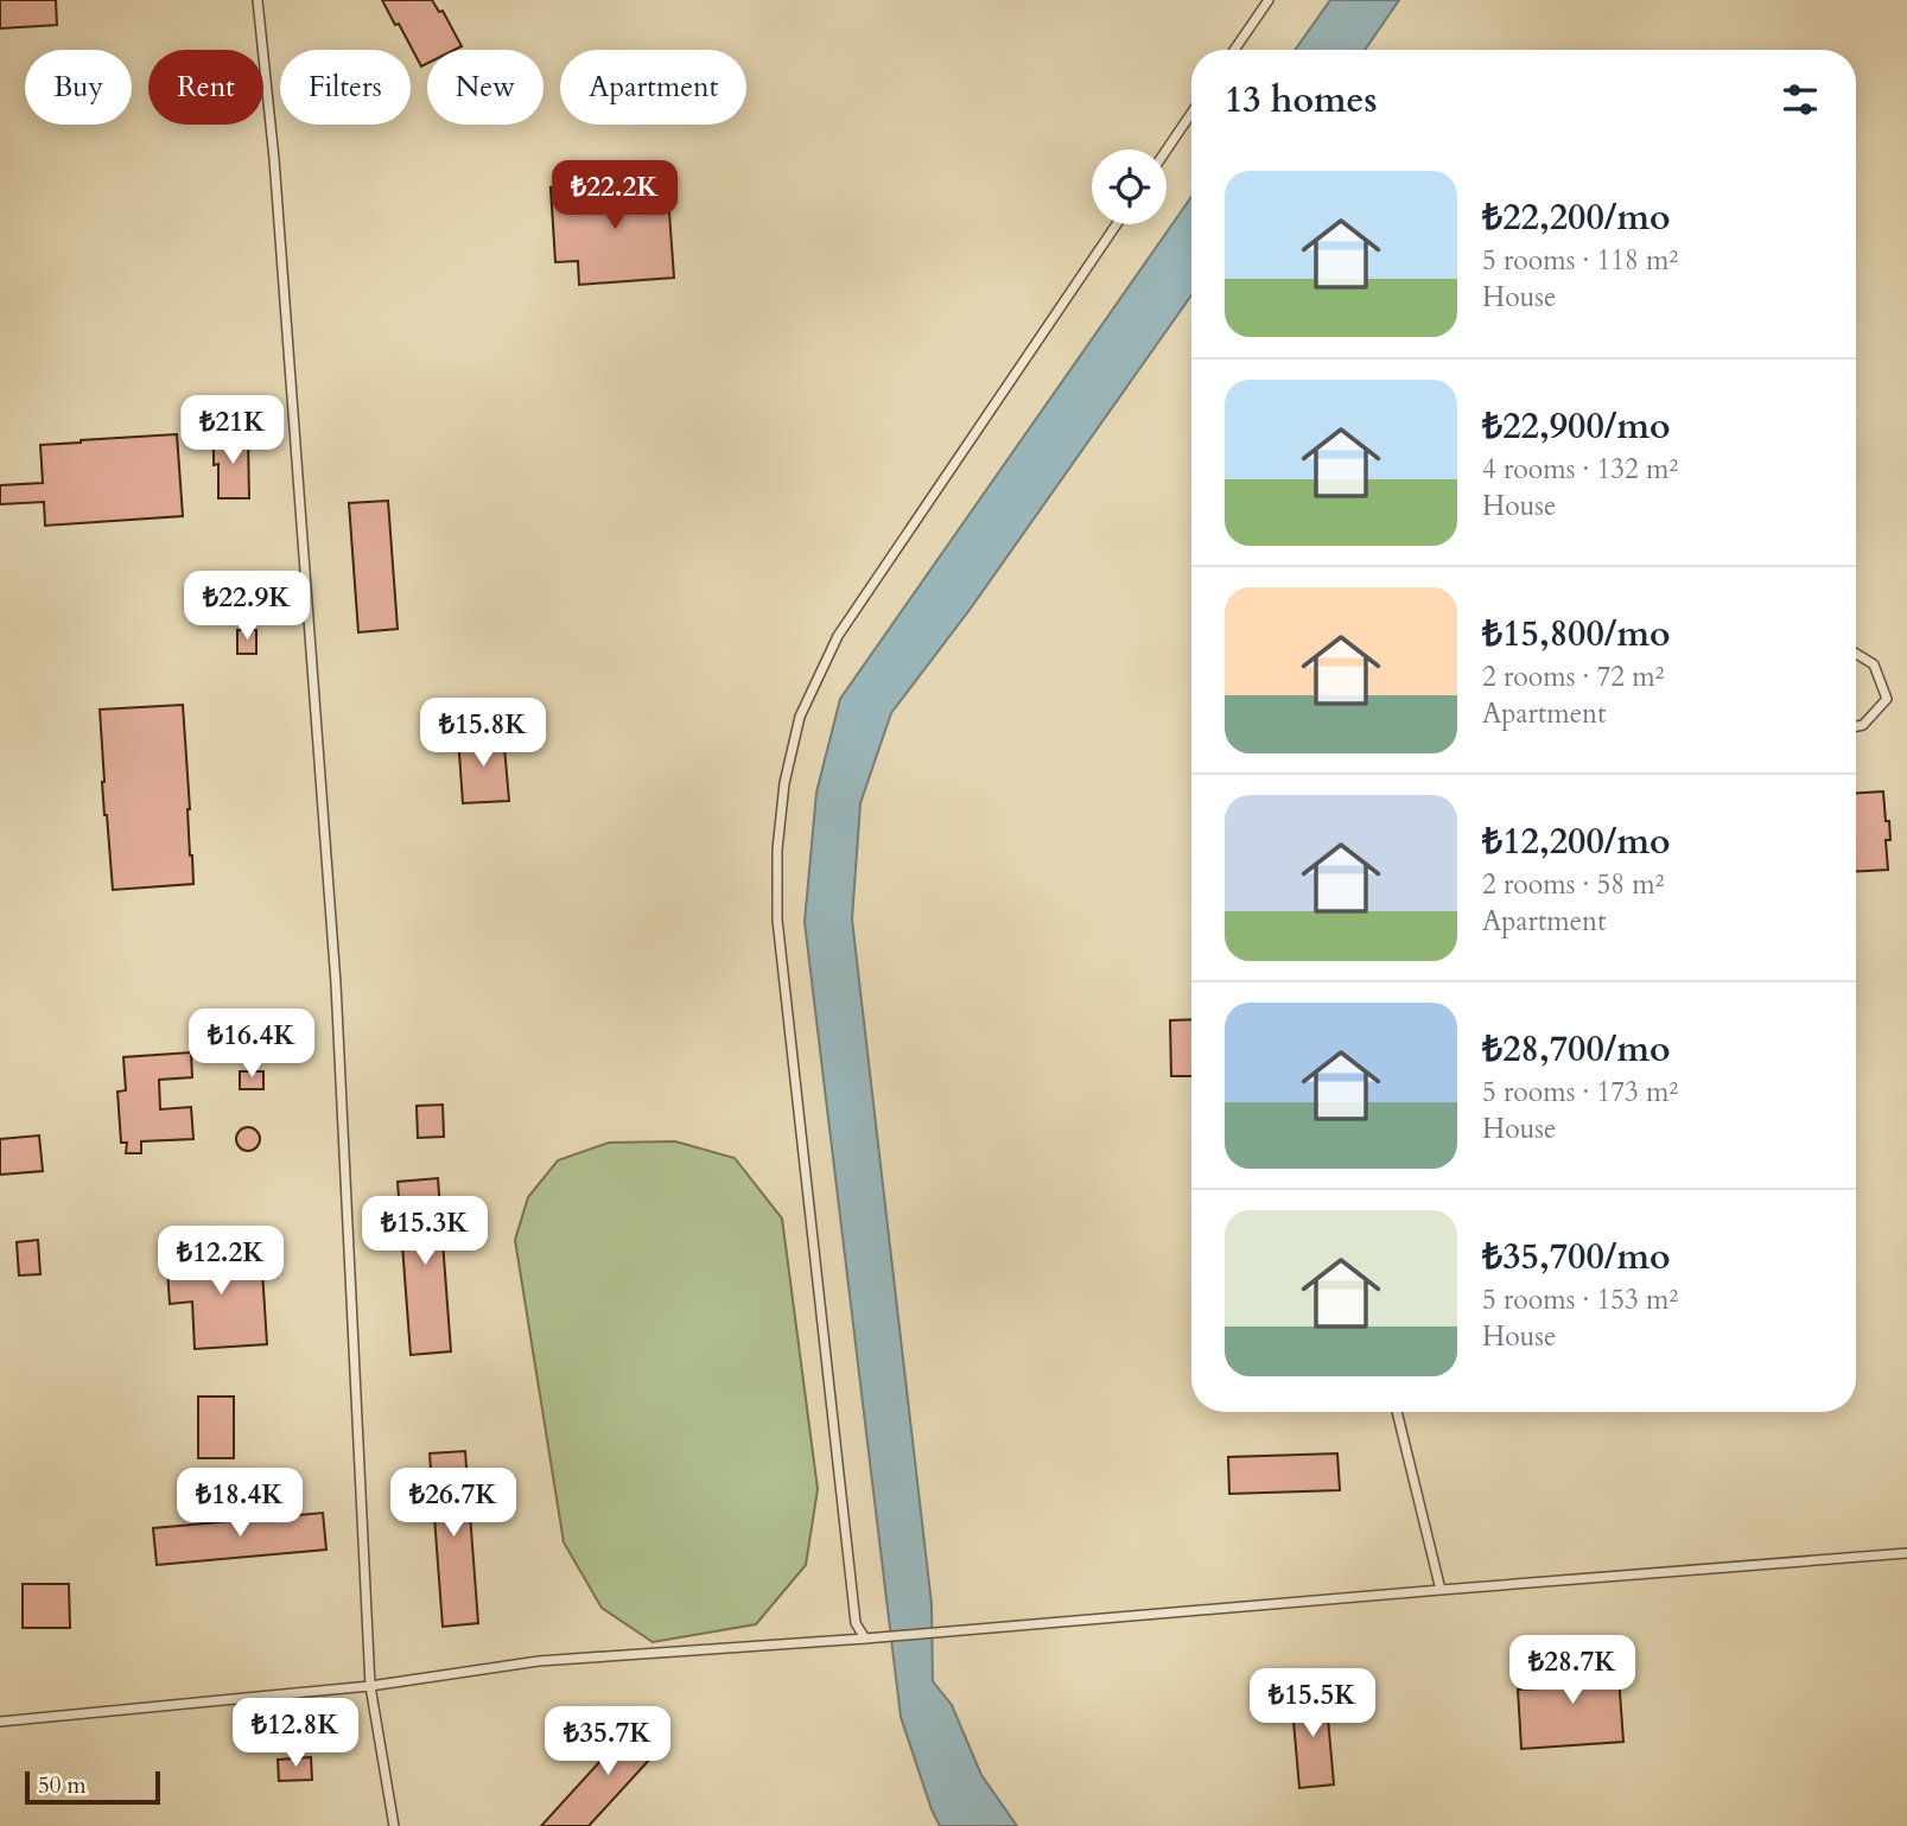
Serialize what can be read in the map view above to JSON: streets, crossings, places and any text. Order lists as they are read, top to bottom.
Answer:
{
  "scale_bar": "50 m",
  "page": {
    "chip": [
      "Buy",
      "Rent",
      "Filters",
      "New",
      "Apartment"
    ],
    "heading": "13 homes",
    "list": [
      {
        "name": "₺22,200/mo",
        "note": "5 rooms · 118 m² · House"
      },
      {
        "name": "₺22,900/mo",
        "note": "4 rooms · 132 m² · House"
      },
      {
        "name": "₺15,800/mo",
        "note": "2 rooms · 72 m² · Apartment"
      },
      {
        "name": "₺12,200/mo",
        "note": "2 rooms · 58 m² · Apartment"
      },
      {
        "name": "₺28,700/mo",
        "note": "5 rooms · 173 m² · House"
      },
      {
        "name": "₺35,700/mo",
        "note": "5 rooms · 153 m² · House"
      }
    ],
    "price": [
      "₺22.2K",
      "₺21K",
      "₺22.9K",
      "₺15.8K",
      "₺16.4K",
      "₺15.3K",
      "₺12.2K",
      "₺18.4K",
      "₺26.7K",
      "₺28.7K",
      "₺15.5K",
      "₺12.8K",
      "₺35.7K"
    ],
    "scale": "50 m"
  }
}
